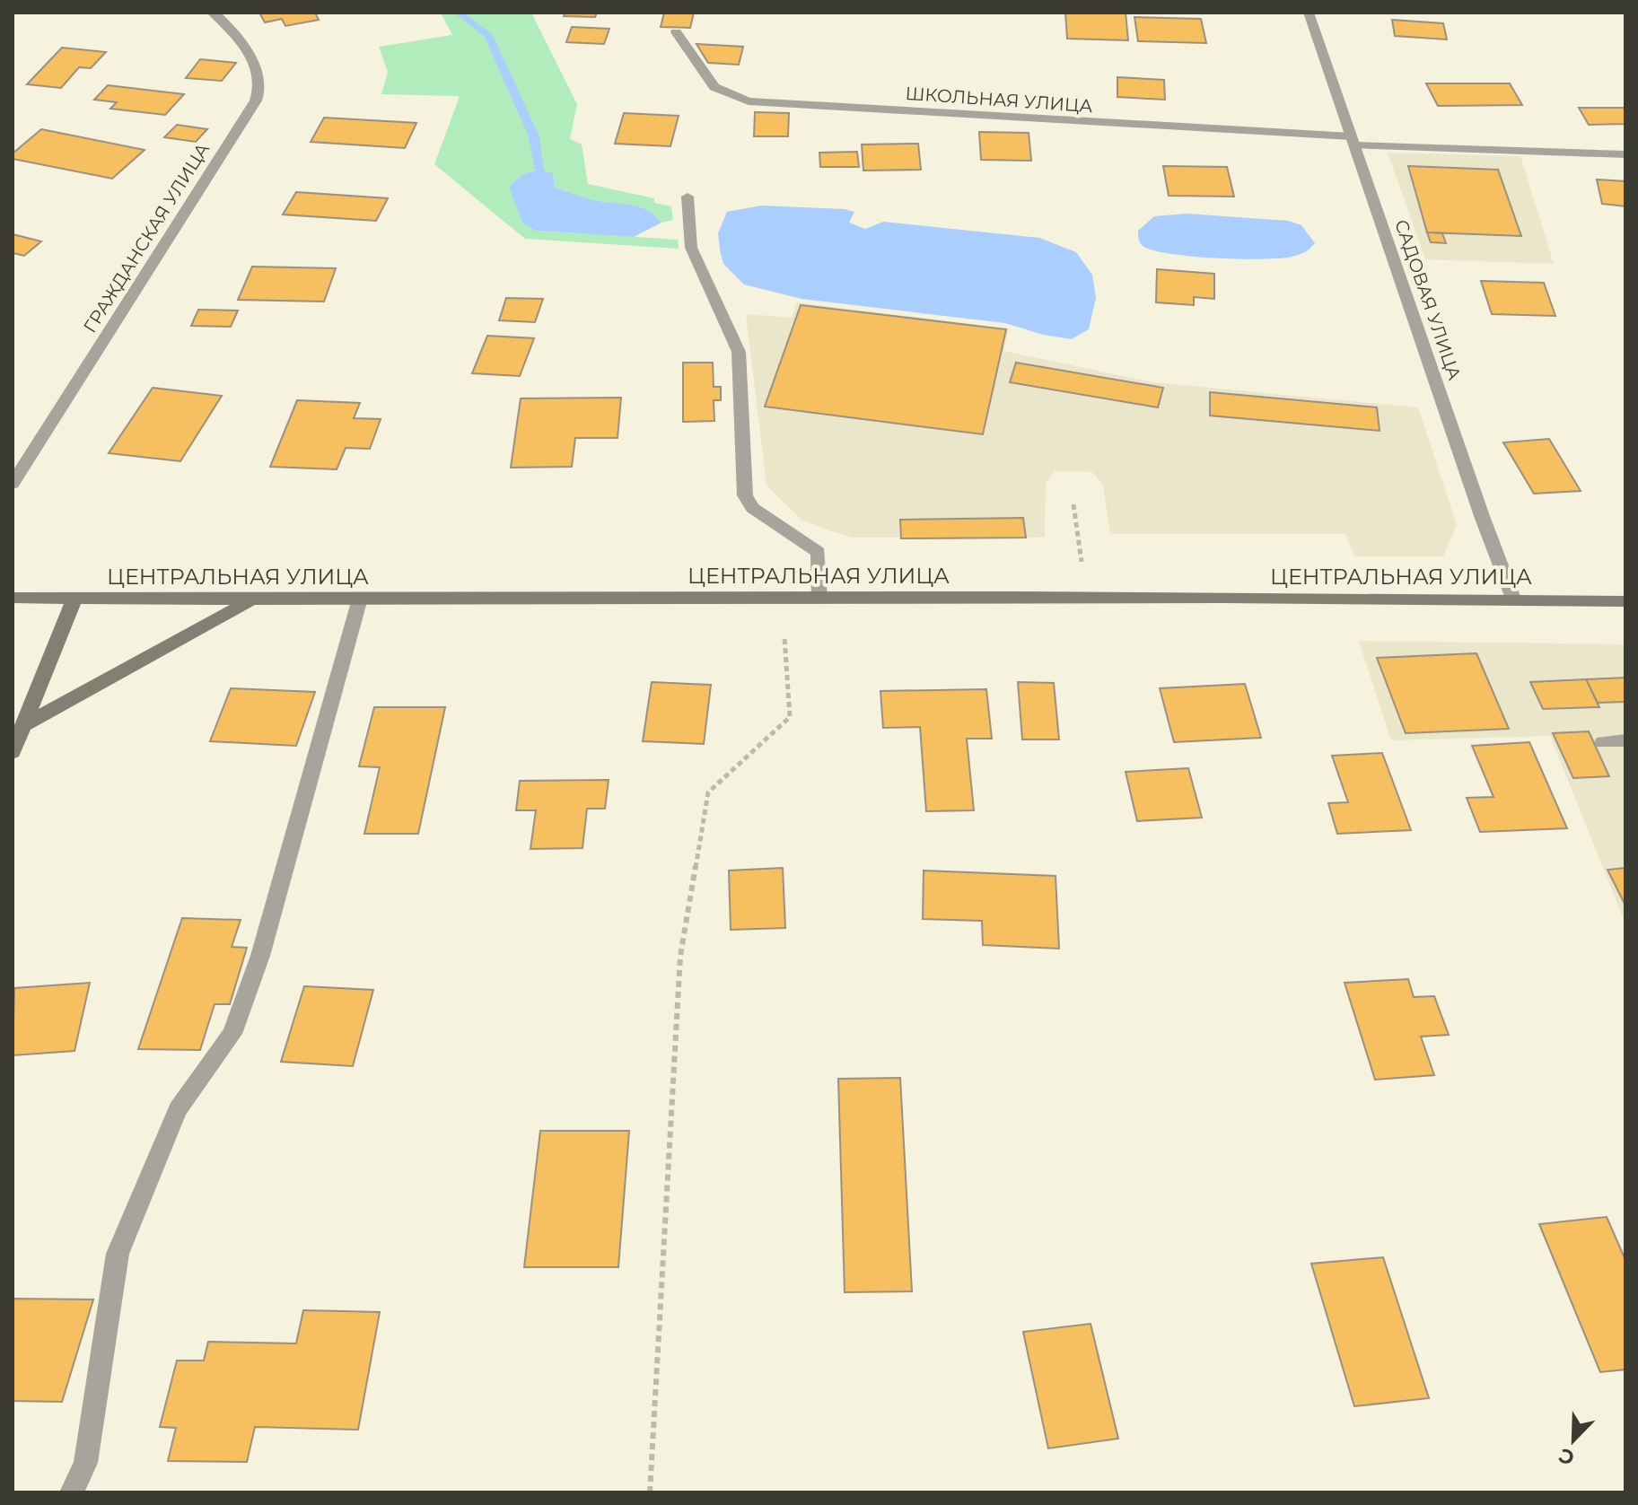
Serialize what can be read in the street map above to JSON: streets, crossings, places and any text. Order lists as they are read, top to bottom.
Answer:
{
  "streets": {
    "main road": ["ЦЕНТРАЛЬНАЯ УЛИЦА"],
    "street": ["ШКОЛЬНАЯ УЛИЦА", "ГРАЖДАНСКАЯ УЛИЦА", "САДОВАЯ УЛИЦА"]
  },
  "crossings": [
    ["ШКОЛЬНАЯ УЛИЦА", "САДОВАЯ УЛИЦА"],
    ["САДОВАЯ УЛИЦА", "ЦЕНТРАЛЬНАЯ УЛИЦА"]
  ],
  "north": "bottom left"
}
